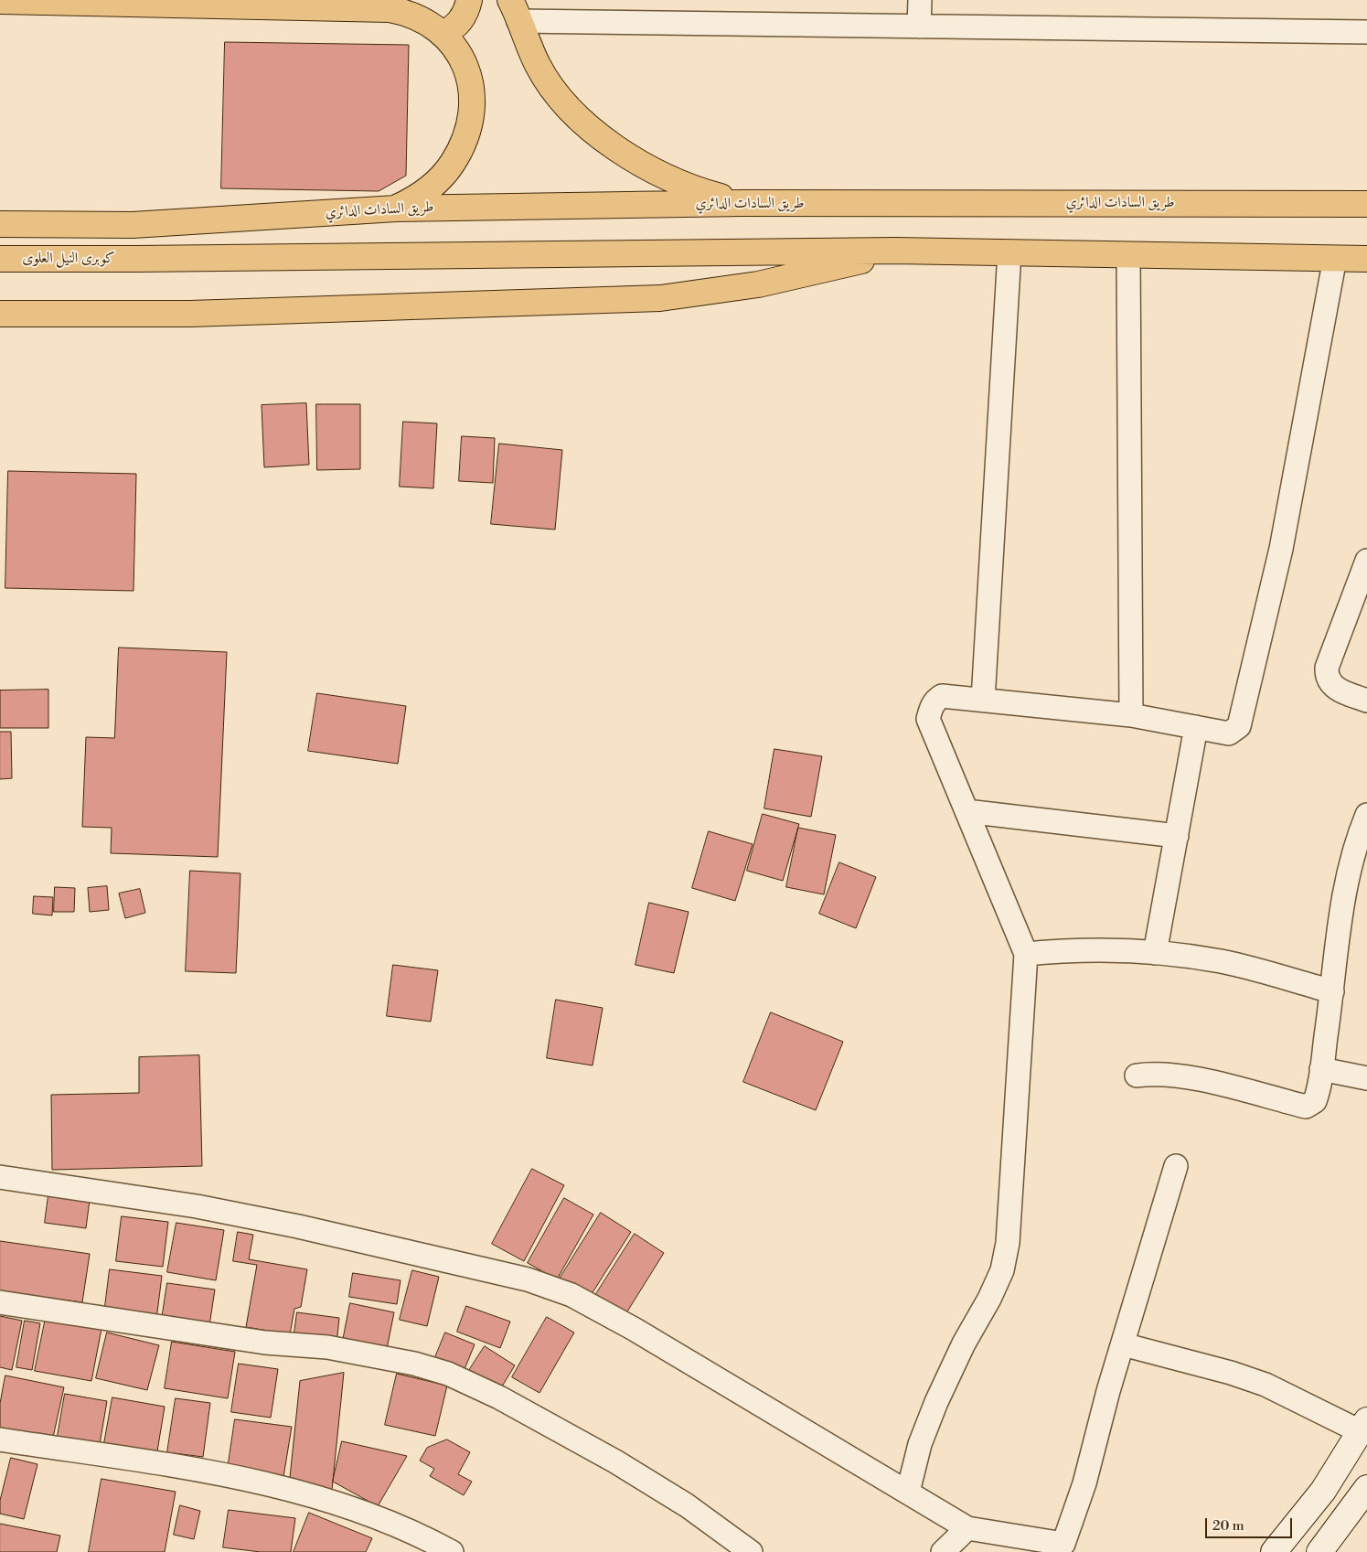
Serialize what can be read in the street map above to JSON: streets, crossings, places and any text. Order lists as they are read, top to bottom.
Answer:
{
  "streets": {
    "highway": ["طريق السادات الدائري", "كوبرى النيل العلوى"]
  },
  "scale_bar": "20 m"
}
